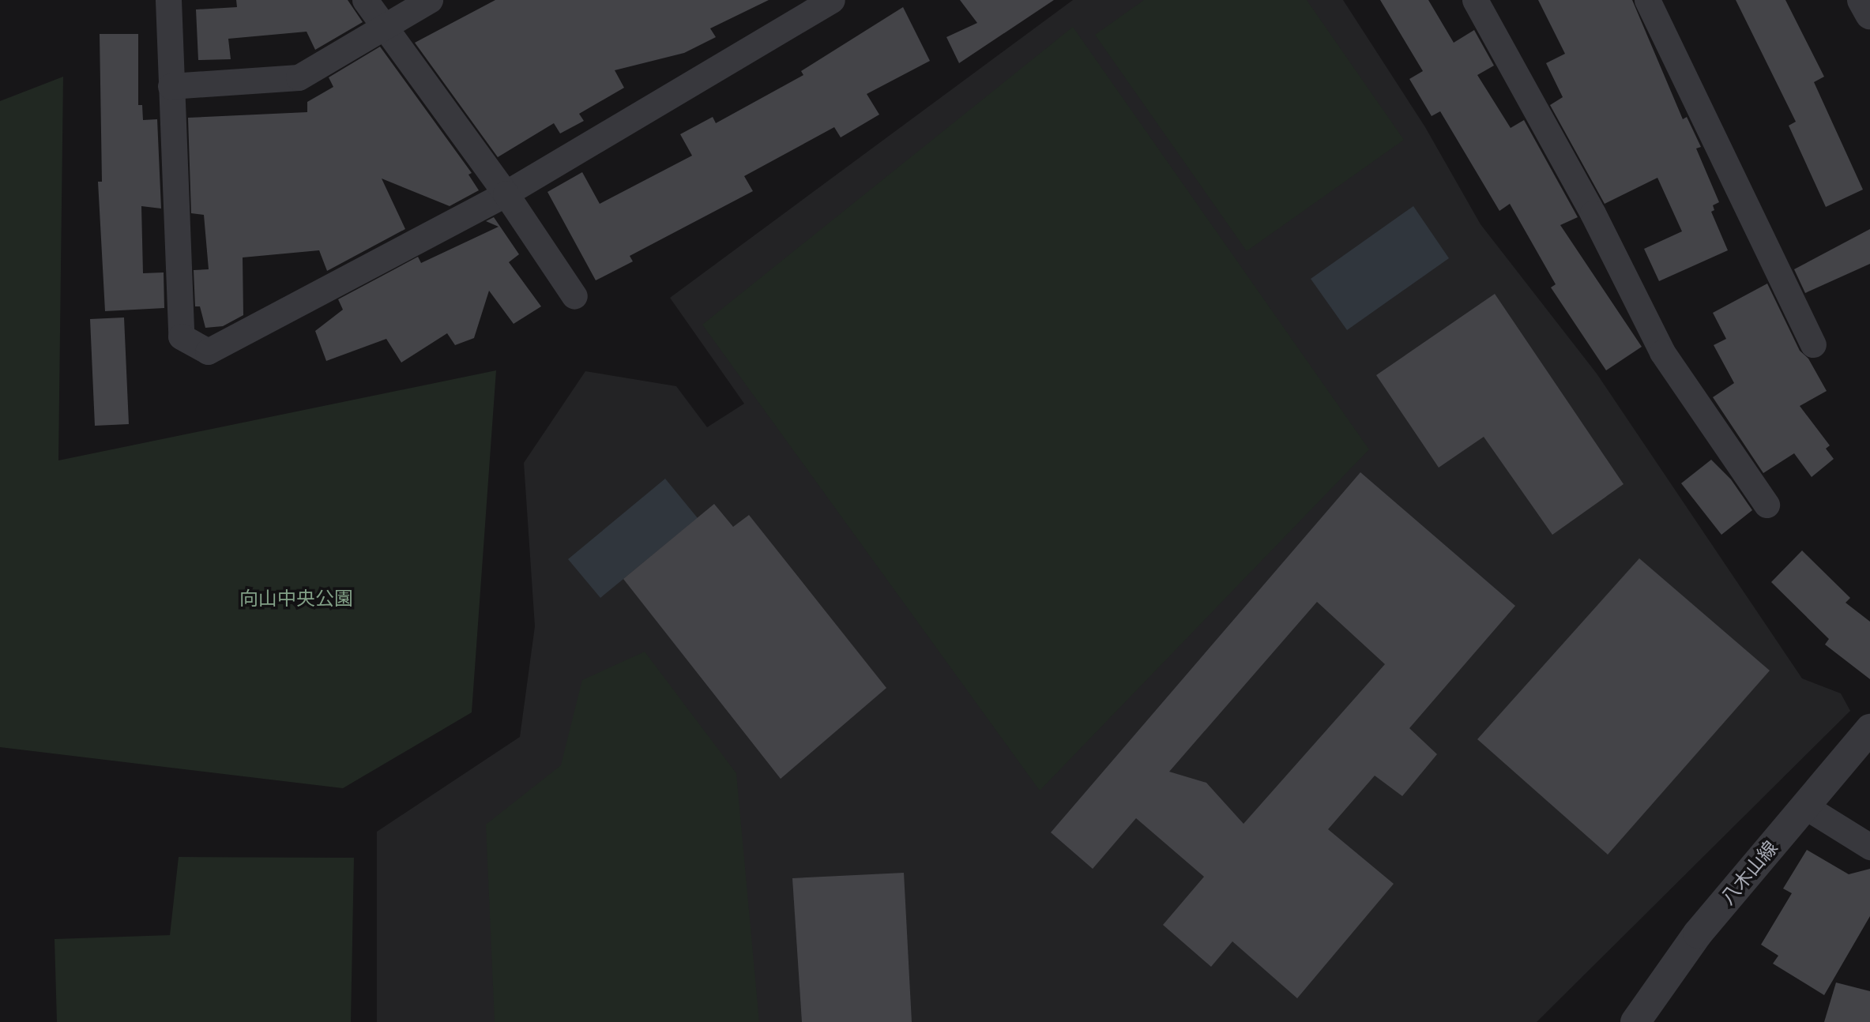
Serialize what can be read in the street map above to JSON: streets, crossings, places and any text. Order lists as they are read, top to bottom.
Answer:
{
  "streets": {
    "street": ["八木山線"]
  },
  "parks": ["向山中央公園"]
}
